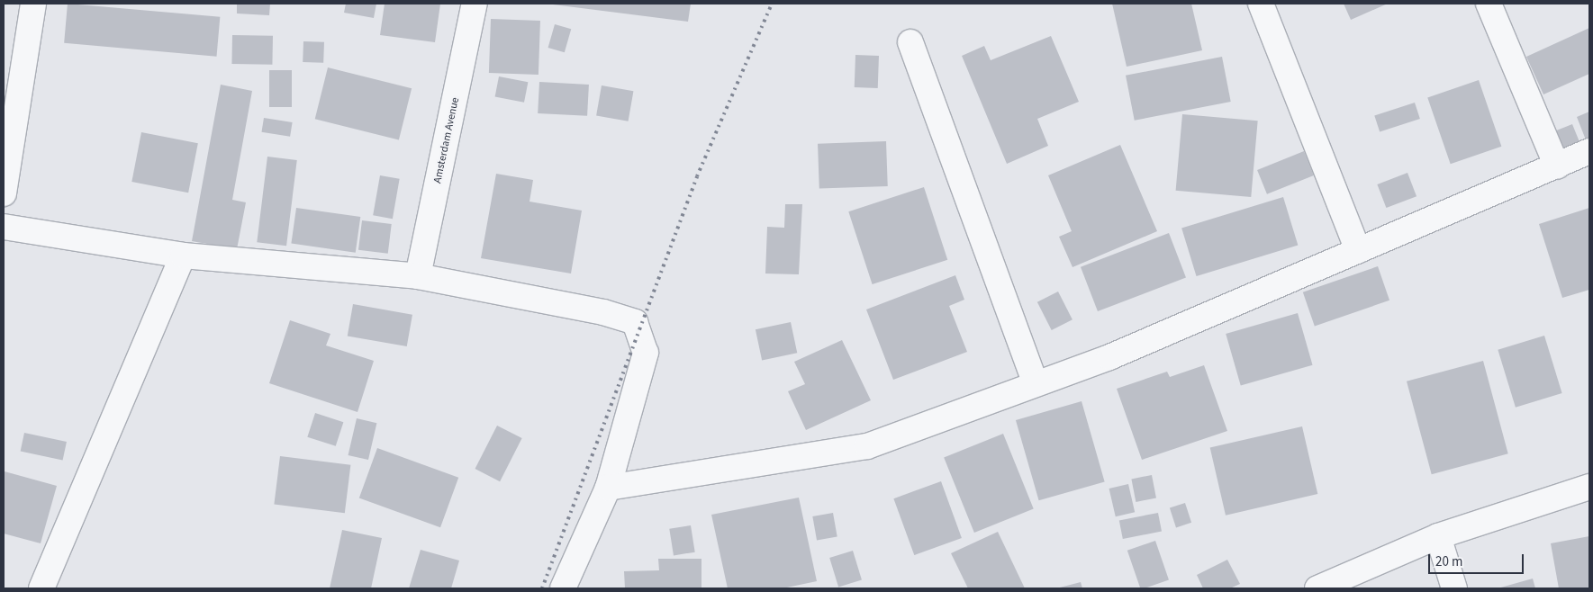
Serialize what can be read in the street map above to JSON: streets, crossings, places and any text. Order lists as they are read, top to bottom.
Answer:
{
  "streets": {
    "street": ["Amsterdam Avenue"]
  },
  "scale_bar": "20 m"
}
